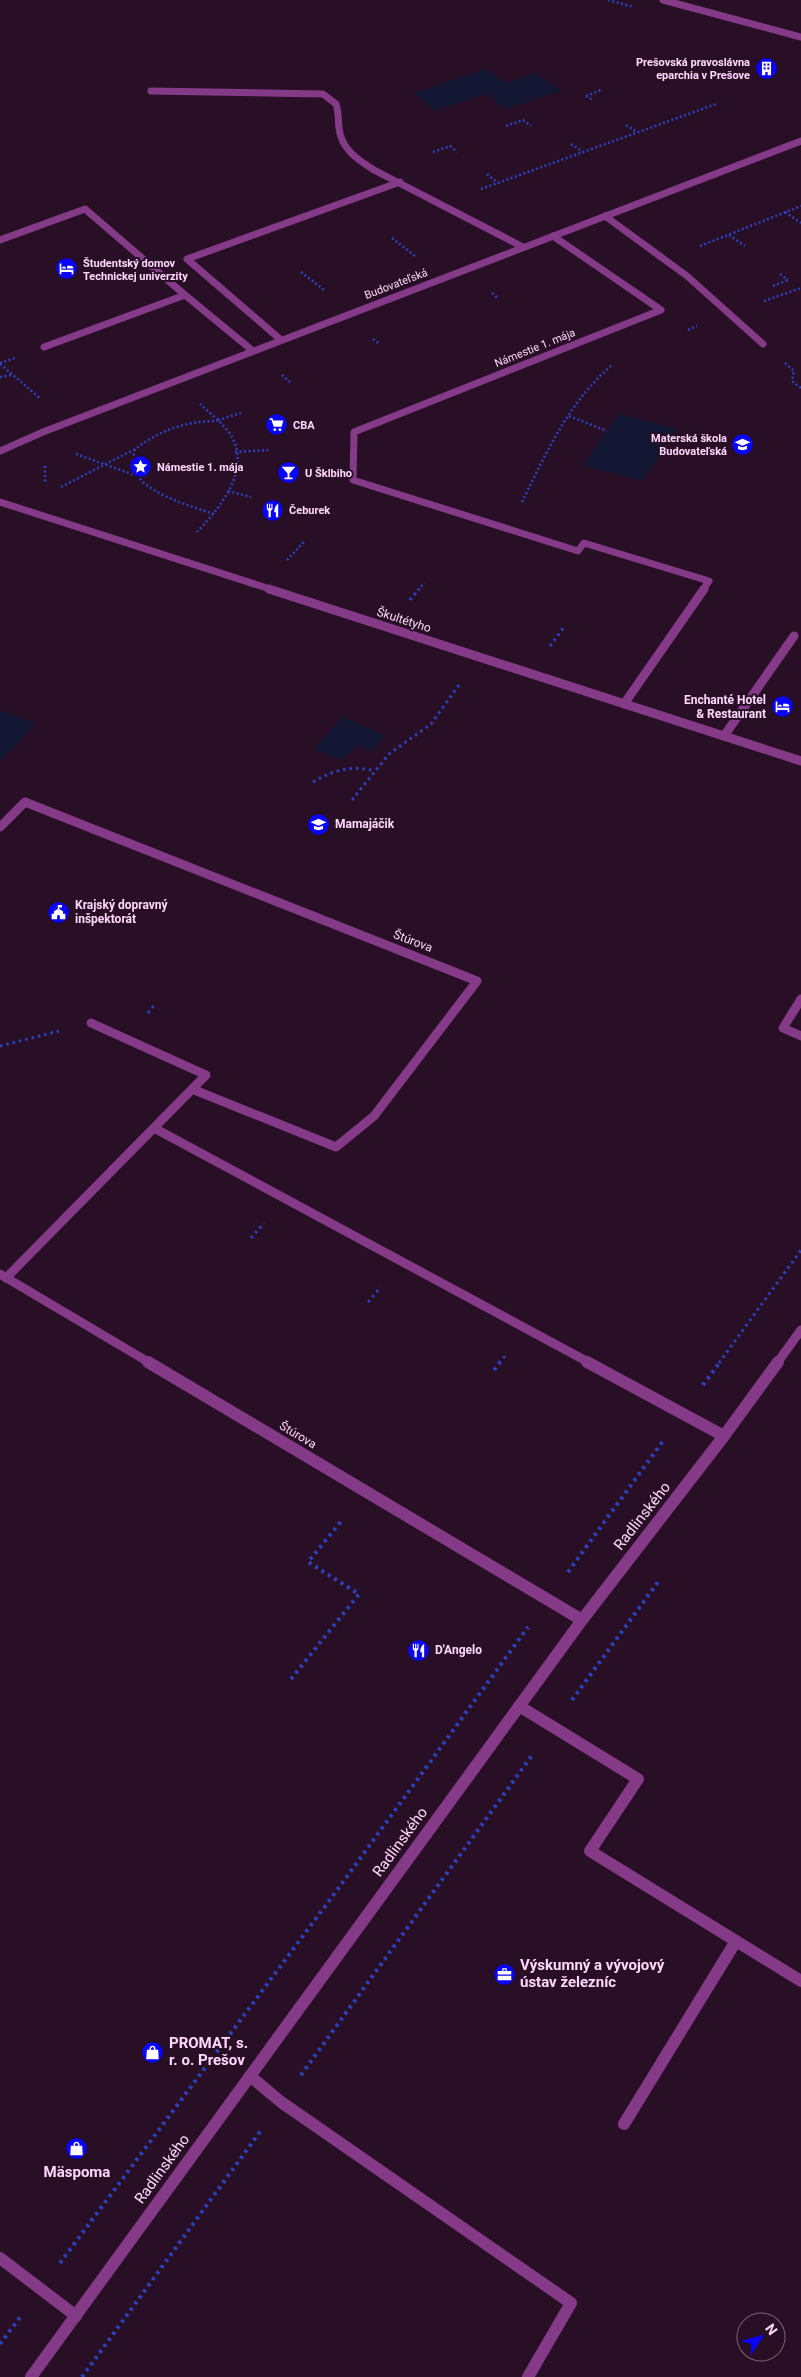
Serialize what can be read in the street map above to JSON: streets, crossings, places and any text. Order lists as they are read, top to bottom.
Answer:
{
  "streets": {
    "street": [
      "Budovateľská",
      "Námestie 1. mája",
      "Škultétyho",
      "Štúrova",
      "Radlinského"
    ]
  },
  "crossings": [
    ["Budovateľská", "Námestie 1. mája"],
    ["Námestie 1. mája", "Škultétyho"],
    ["Štúrova", "Radlinského"]
  ],
  "places": {
    "building": ["Prešovská pravoslávna eparchia v Prešove"],
    "hotel": ["Študentský domov Technickej univerzity", "Enchanté Hotel & Restaurant"],
    "supermarket": ["CBA"],
    "school or university": ["Materská škola Budovateľská", "Mamajáčik"],
    "place": ["Námestie 1. mája"],
    "bar": ["U Šklbiho"],
    "restaurant": ["Čeburek", "D'Angelo"],
    "public building": ["Krajský dopravný inšpektorát"],
    "office": ["Výskumný a vývojový ústav železníc"],
    "shop": ["PROMAT, s. r. o. Prešov", "Mäspoma"]
  },
  "north": "top right"
}
